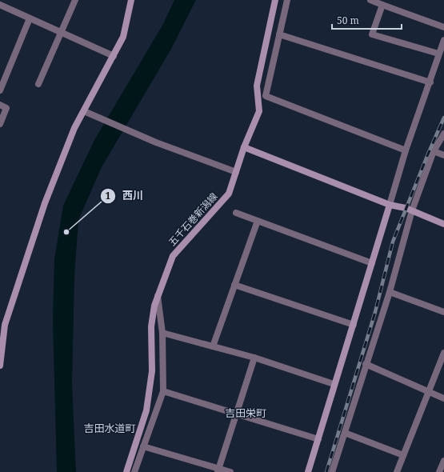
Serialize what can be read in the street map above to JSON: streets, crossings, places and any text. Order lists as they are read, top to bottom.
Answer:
{
  "streets": {
    "street": ["五千石巻新潟線"]
  },
  "districts": ["吉田栄町", "吉田水道町"],
  "places": ["西川"],
  "scale_bar": "50 m"
}
